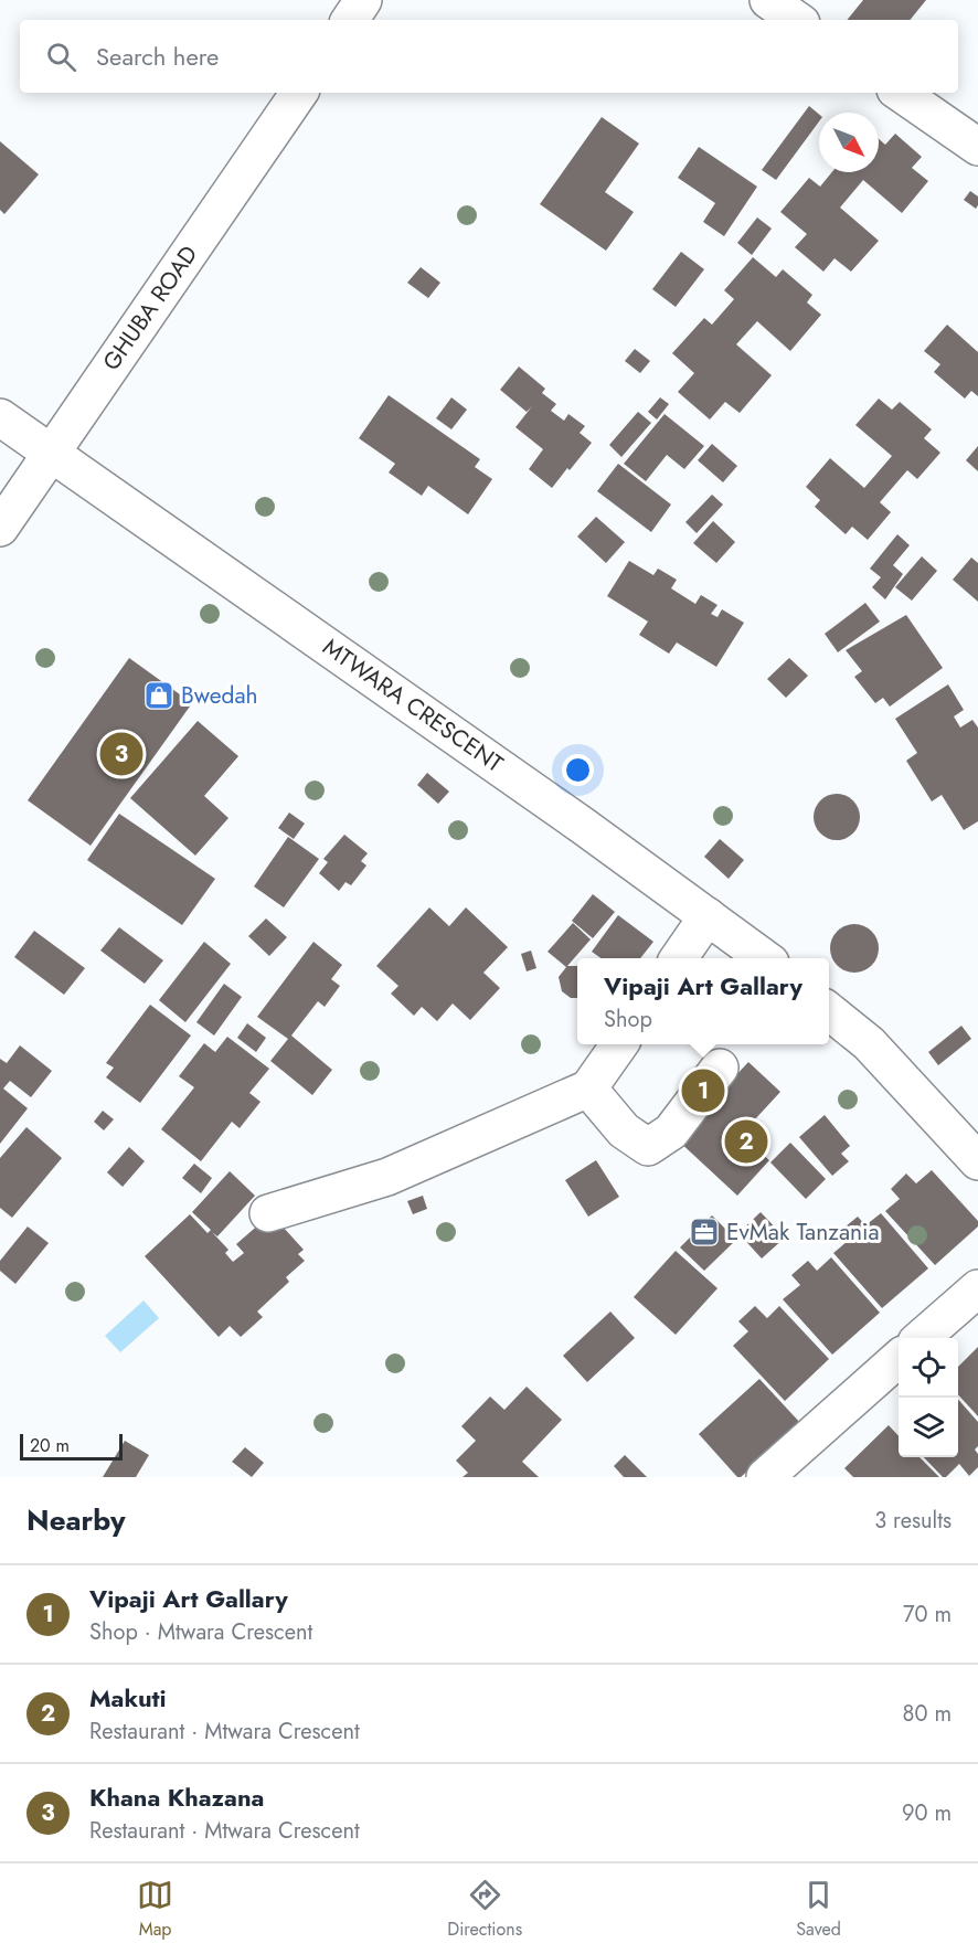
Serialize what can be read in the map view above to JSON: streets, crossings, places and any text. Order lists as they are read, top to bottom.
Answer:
{
  "streets": {
    "street": ["GHUBA ROAD", "MTWARA CRESCENT"]
  },
  "crossings": [
    ["GHUBA ROAD", "MTWARA CRESCENT"]
  ],
  "places": {
    "shop": ["Bwedah"],
    "office": ["EvMak Tanzania"]
  },
  "scale_bar": "20 m",
  "north": "bottom right",
  "page": {
    "search": "Search here",
    "pins": ["3", "1", "2"],
    "popup": ["Vipaji Art Gallary", "Shop"],
    "scale": "20 m",
    "heading": ["Nearby", "3 results"],
    "list": [
      {
        "mark": "1",
        "name": "Vipaji Art Gallary",
        "note": "Shop · Mtwara Crescent",
        "value": "70 m"
      },
      {
        "mark": "2",
        "name": "Makuti",
        "note": "Restaurant · Mtwara Crescent",
        "value": "80 m"
      },
      {
        "mark": "3",
        "name": "Khana Khazana",
        "note": "Restaurant · Mtwara Crescent",
        "value": "90 m"
      }
    ],
    "nav": ["Map", "Directions", "Saved"]
  }
}
